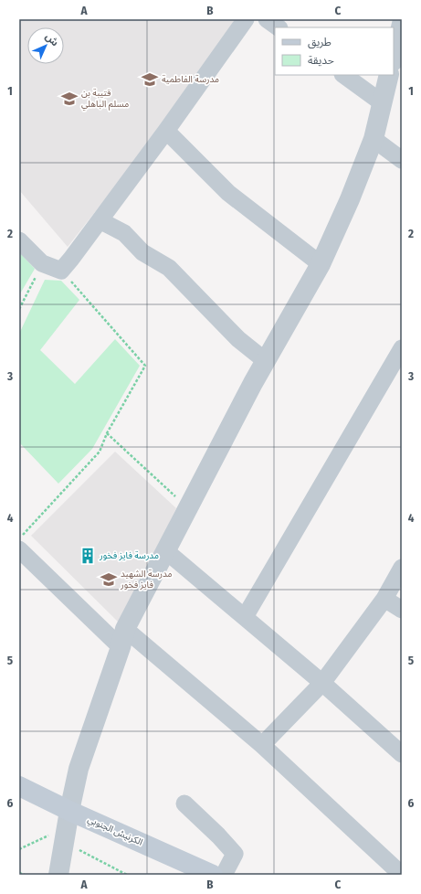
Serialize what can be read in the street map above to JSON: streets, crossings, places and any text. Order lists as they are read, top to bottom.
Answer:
{
  "streets": {
    "main road": ["الكرنيش الجنوبي"]
  },
  "places": {
    "school or university": ["مدرسة الفاطمية", "قتيبة بن مسلم الباهلي", "مدرسة الشهيد فايز فخور"],
    "building": ["مدرسة فايز فخور"]
  },
  "legend": ["طريق", "حديقة"],
  "north": "top right",
  "grid": {
    "columns": ["A", "B", "C"],
    "rows": [
      "1",
      "2",
      "3",
      "4",
      "5",
      "6"
    ]
  }
}
